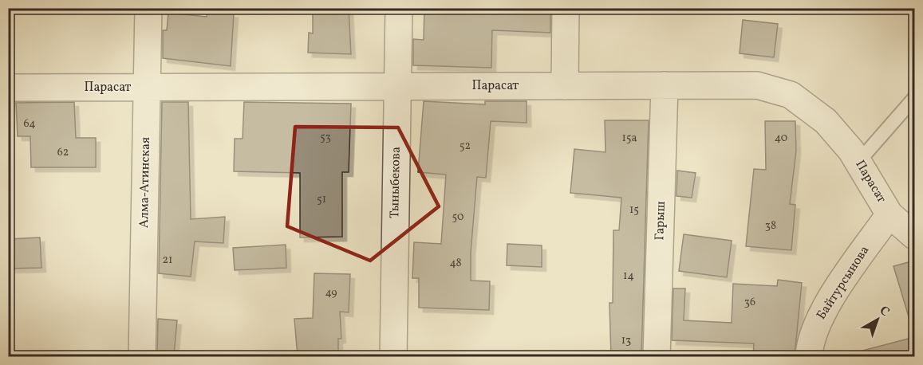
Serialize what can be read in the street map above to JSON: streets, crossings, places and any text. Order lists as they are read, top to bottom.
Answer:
{
  "streets": {
    "street": [
      "Парасат",
      "Алма-Атинская",
      "Тыныбекова",
      "Гарыш",
      "Байтурсынова"
    ]
  },
  "crossings": [
    ["Парасат", "Алма-Атинская"],
    ["Парасат", "Тыныбекова"],
    ["Парасат", "Гарыш"],
    ["Парасат", "Байтурсынова"]
  ],
  "house_numbers": [
    "64",
    "53",
    "15а",
    "40",
    "52",
    "62",
    "51",
    "15",
    "50",
    "38",
    "21",
    "48",
    "14",
    "49",
    "36",
    "13"
  ],
  "north": "top right"
}
